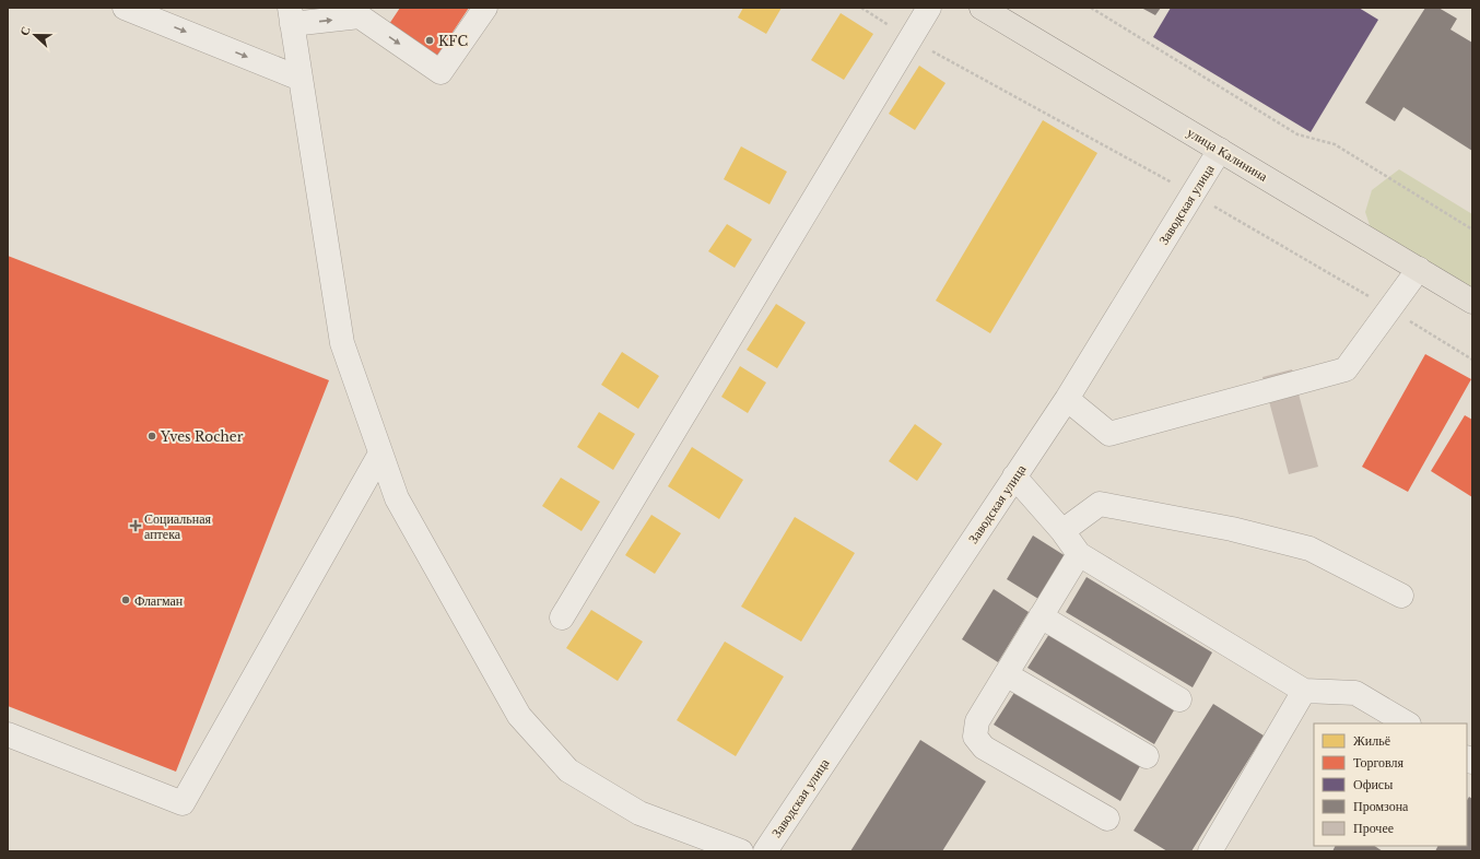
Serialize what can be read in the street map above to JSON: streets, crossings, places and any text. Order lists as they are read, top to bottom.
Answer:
{
  "streets": {
    "main road": ["улица Калинина"],
    "street": ["Заводская улица"]
  },
  "crossings": [
    ["улица Калинина", "Заводская улица"]
  ],
  "places": {
    "other": ["KFC", "Yves Rocher", "Флагман"],
    "health": ["Социальная аптека"]
  },
  "legend": [
    "Жильё",
    "Торговля",
    "Офисы",
    "Промзона",
    "Прочее"
  ],
  "north": "left"
}
